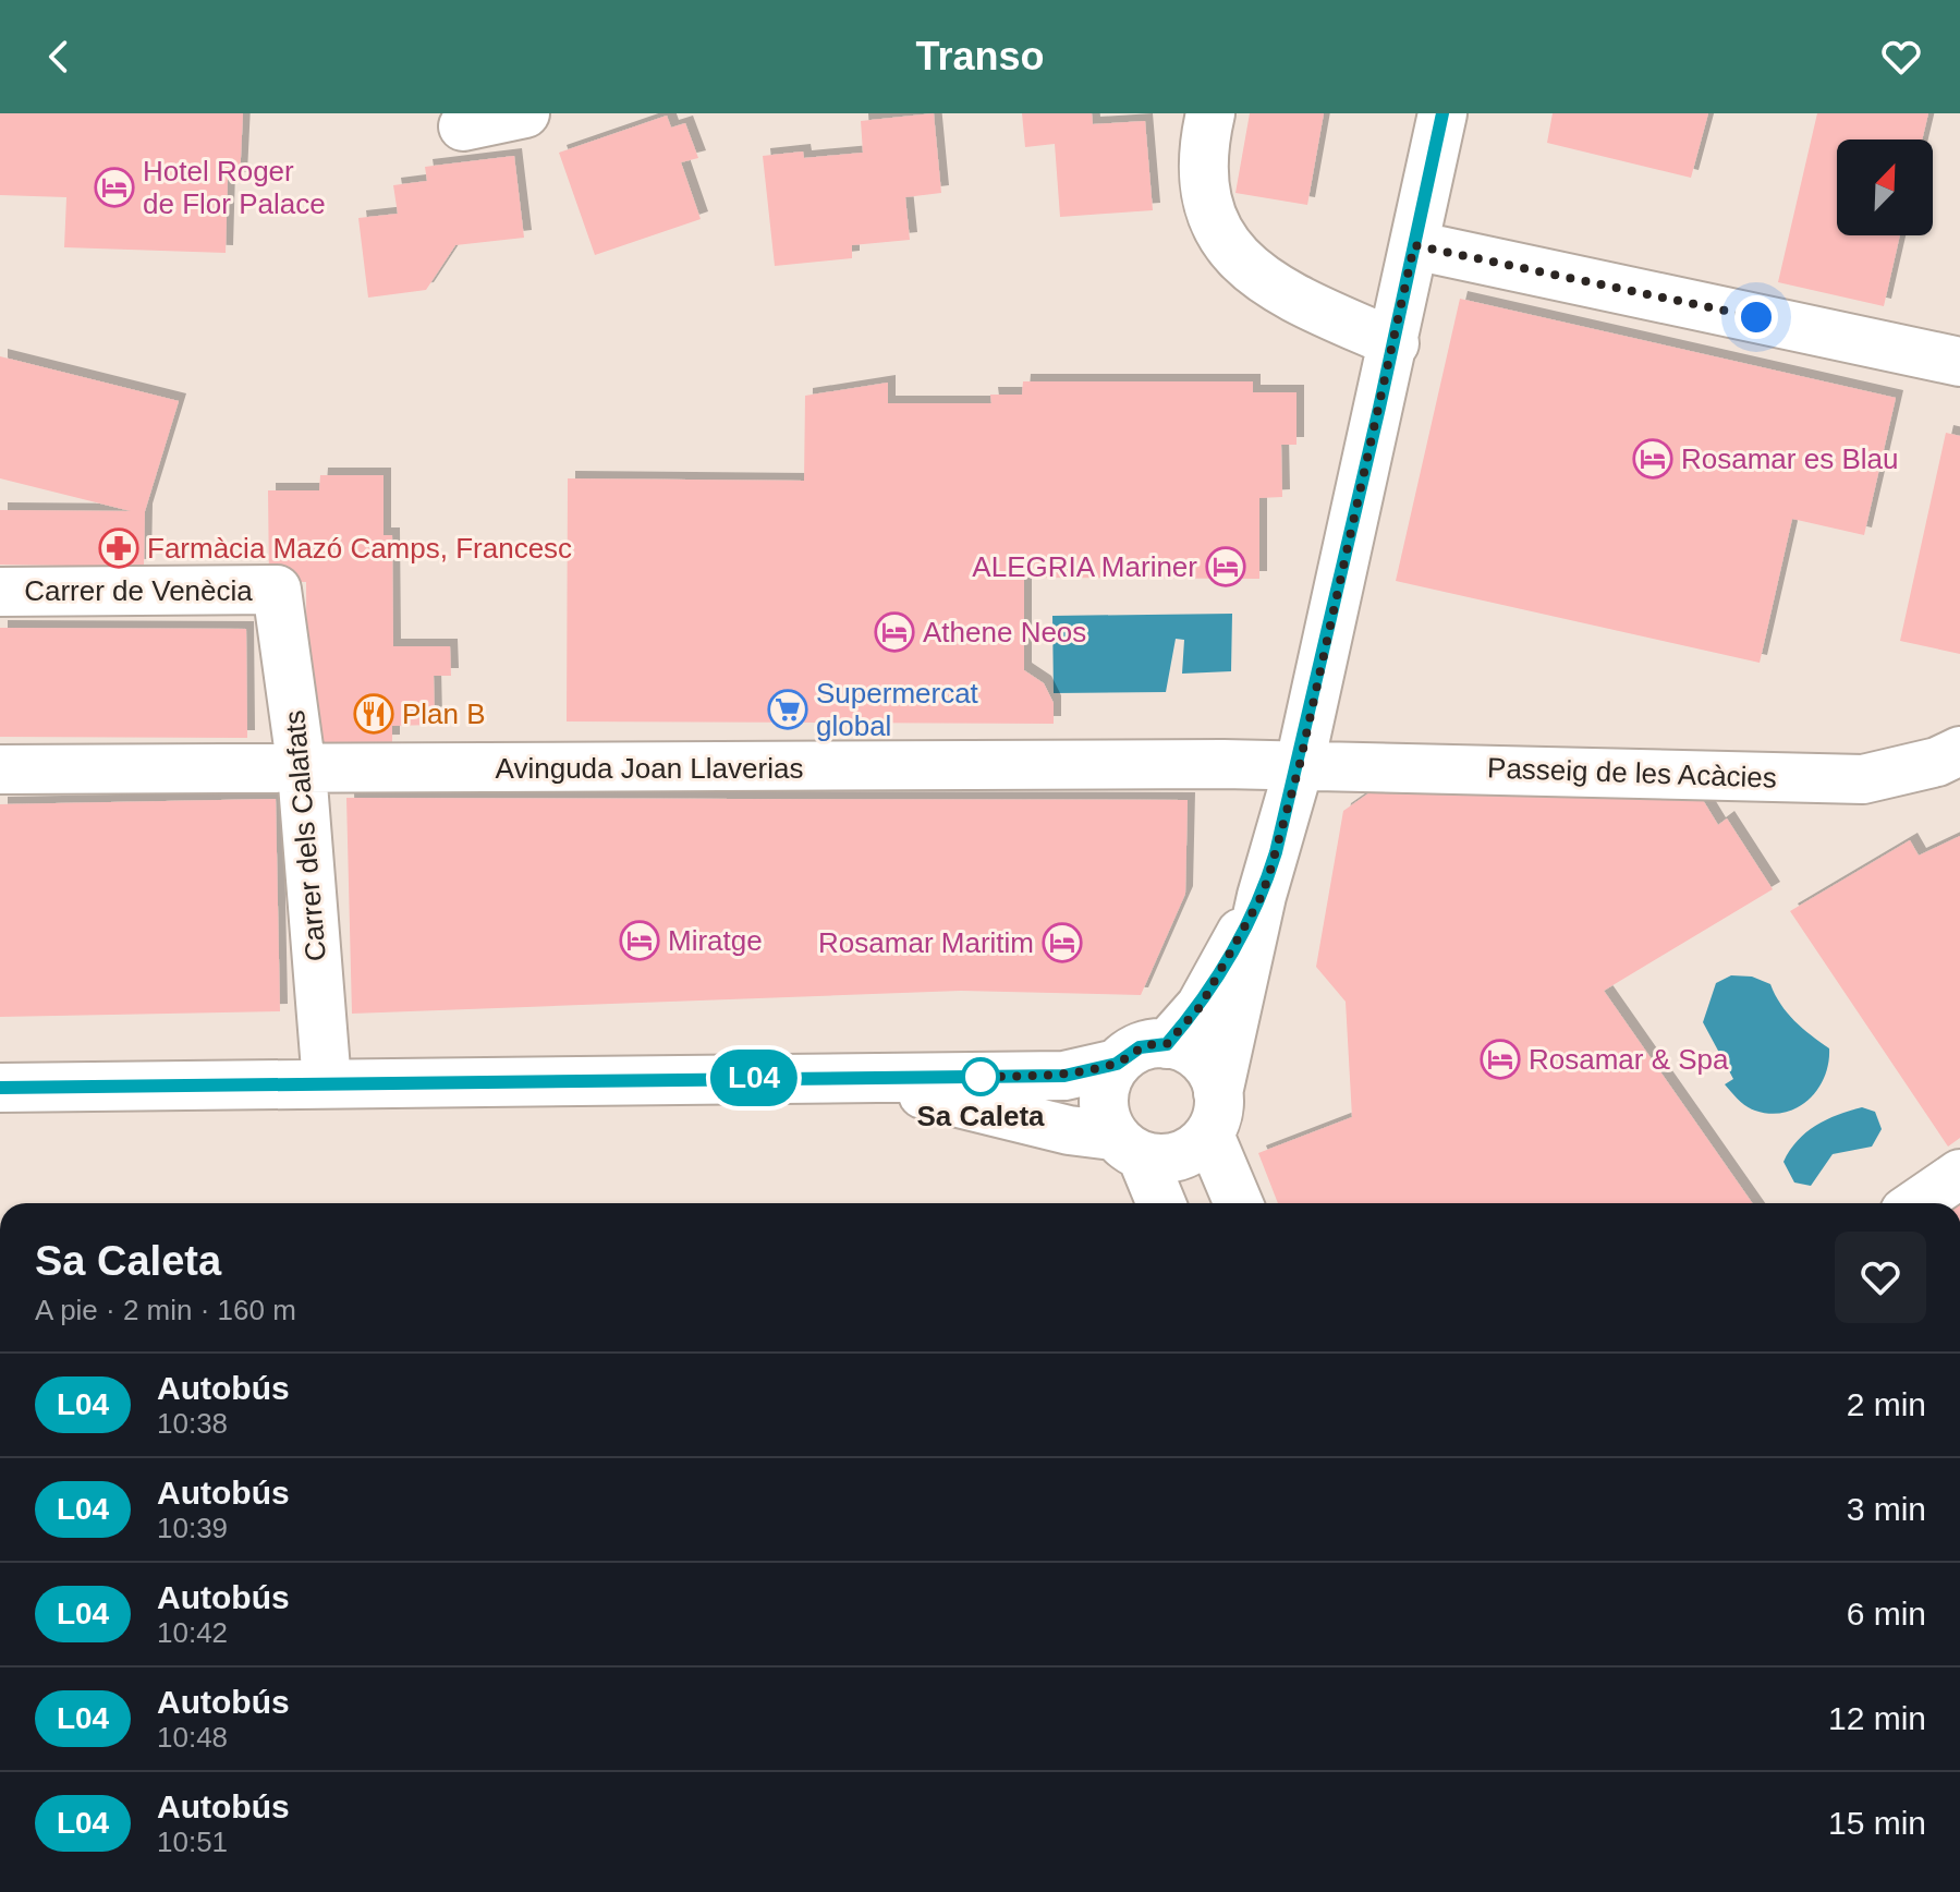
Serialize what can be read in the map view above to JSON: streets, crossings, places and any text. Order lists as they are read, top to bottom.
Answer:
{
  "streets": {
    "street": [
      "Carrer de Venècia",
      "Avinguda Joan Llaverias",
      "Passeig de les Acàcies",
      "Carrer dels Calafats"
    ]
  },
  "crossings": [
    ["Carrer de Venècia", "Carrer dels Calafats"],
    ["Avinguda Joan Llaverias", "Passeig de les Acàcies"],
    ["Avinguda Joan Llaverias", "Carrer dels Calafats"]
  ],
  "places": {
    "hotel": [
      "Hotel Roger de Flor Palace",
      "Rosamar es Blau",
      "ALEGRIA Mariner",
      "Athene Neos",
      "Miratge",
      "Rosamar Maritim",
      "Rosamar & Spa"
    ],
    "pharmacy": ["Farmàcia Mazó Camps, Francesc"],
    "supermarket": ["Supermercat global"],
    "restaurant": ["Plan B"],
    "other": ["Sa Caleta"]
  },
  "lines": ["bus line L04"],
  "north": "top right",
  "page": {
    "header": "Transo",
    "on_map": "L04",
    "heading": ["Sa Caleta", "A pie · 2 min · 160 m"],
    "list": [
      {
        "mark": "L04",
        "name": "Autobús",
        "note": "10:38",
        "value": "2 min"
      },
      {
        "mark": "L04",
        "name": "Autobús",
        "note": "10:39",
        "value": "3 min"
      },
      {
        "mark": "L04",
        "name": "Autobús",
        "note": "10:42",
        "value": "6 min"
      },
      {
        "mark": "L04",
        "name": "Autobús",
        "note": "10:48",
        "value": "12 min"
      },
      {
        "mark": "L04",
        "name": "Autobús",
        "note": "10:51",
        "value": "15 min"
      }
    ]
  }
}
